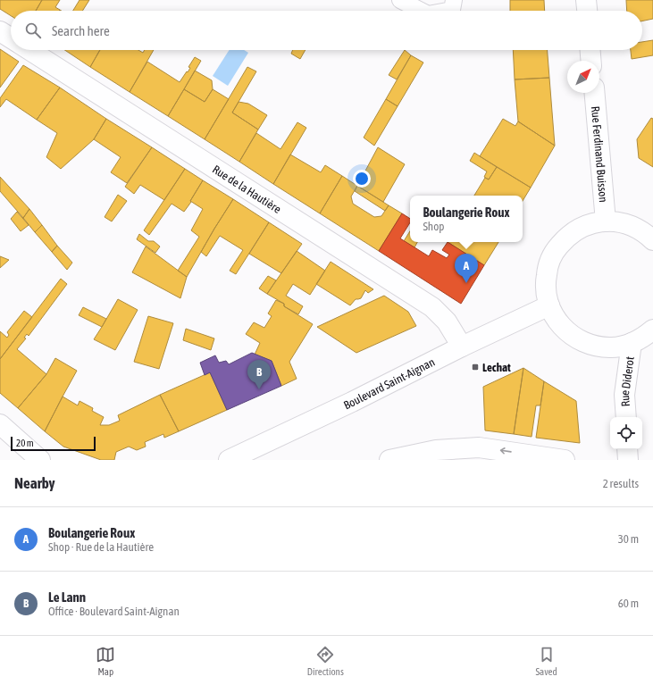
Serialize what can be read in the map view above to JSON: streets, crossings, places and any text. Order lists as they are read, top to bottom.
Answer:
{
  "streets": {
    "street": [
      "Rue Ferdinand Buisson",
      "Rue de la Hautière",
      "Rue Diderot",
      "Boulevard Saint-Aignan"
    ]
  },
  "crossings": [
    ["Rue de la Hautière", "Boulevard Saint-Aignan"]
  ],
  "places": {
    "transit": ["Lechat"]
  },
  "scale_bar": "20 m",
  "north": "top right",
  "page": {
    "search": "Search here",
    "popup": ["Boulangerie Roux", "Shop"],
    "pins": ["A", "B"],
    "scale": "20 m",
    "heading": ["Nearby", "2 results"],
    "list": [
      {
        "mark": "A",
        "name": "Boulangerie Roux",
        "note": "Shop · Rue de la Hautière",
        "value": "30 m"
      },
      {
        "mark": "B",
        "name": "Le Lann",
        "note": "Office · Boulevard Saint-Aignan",
        "value": "60 m"
      }
    ],
    "nav": ["Map", "Directions", "Saved"]
  }
}
